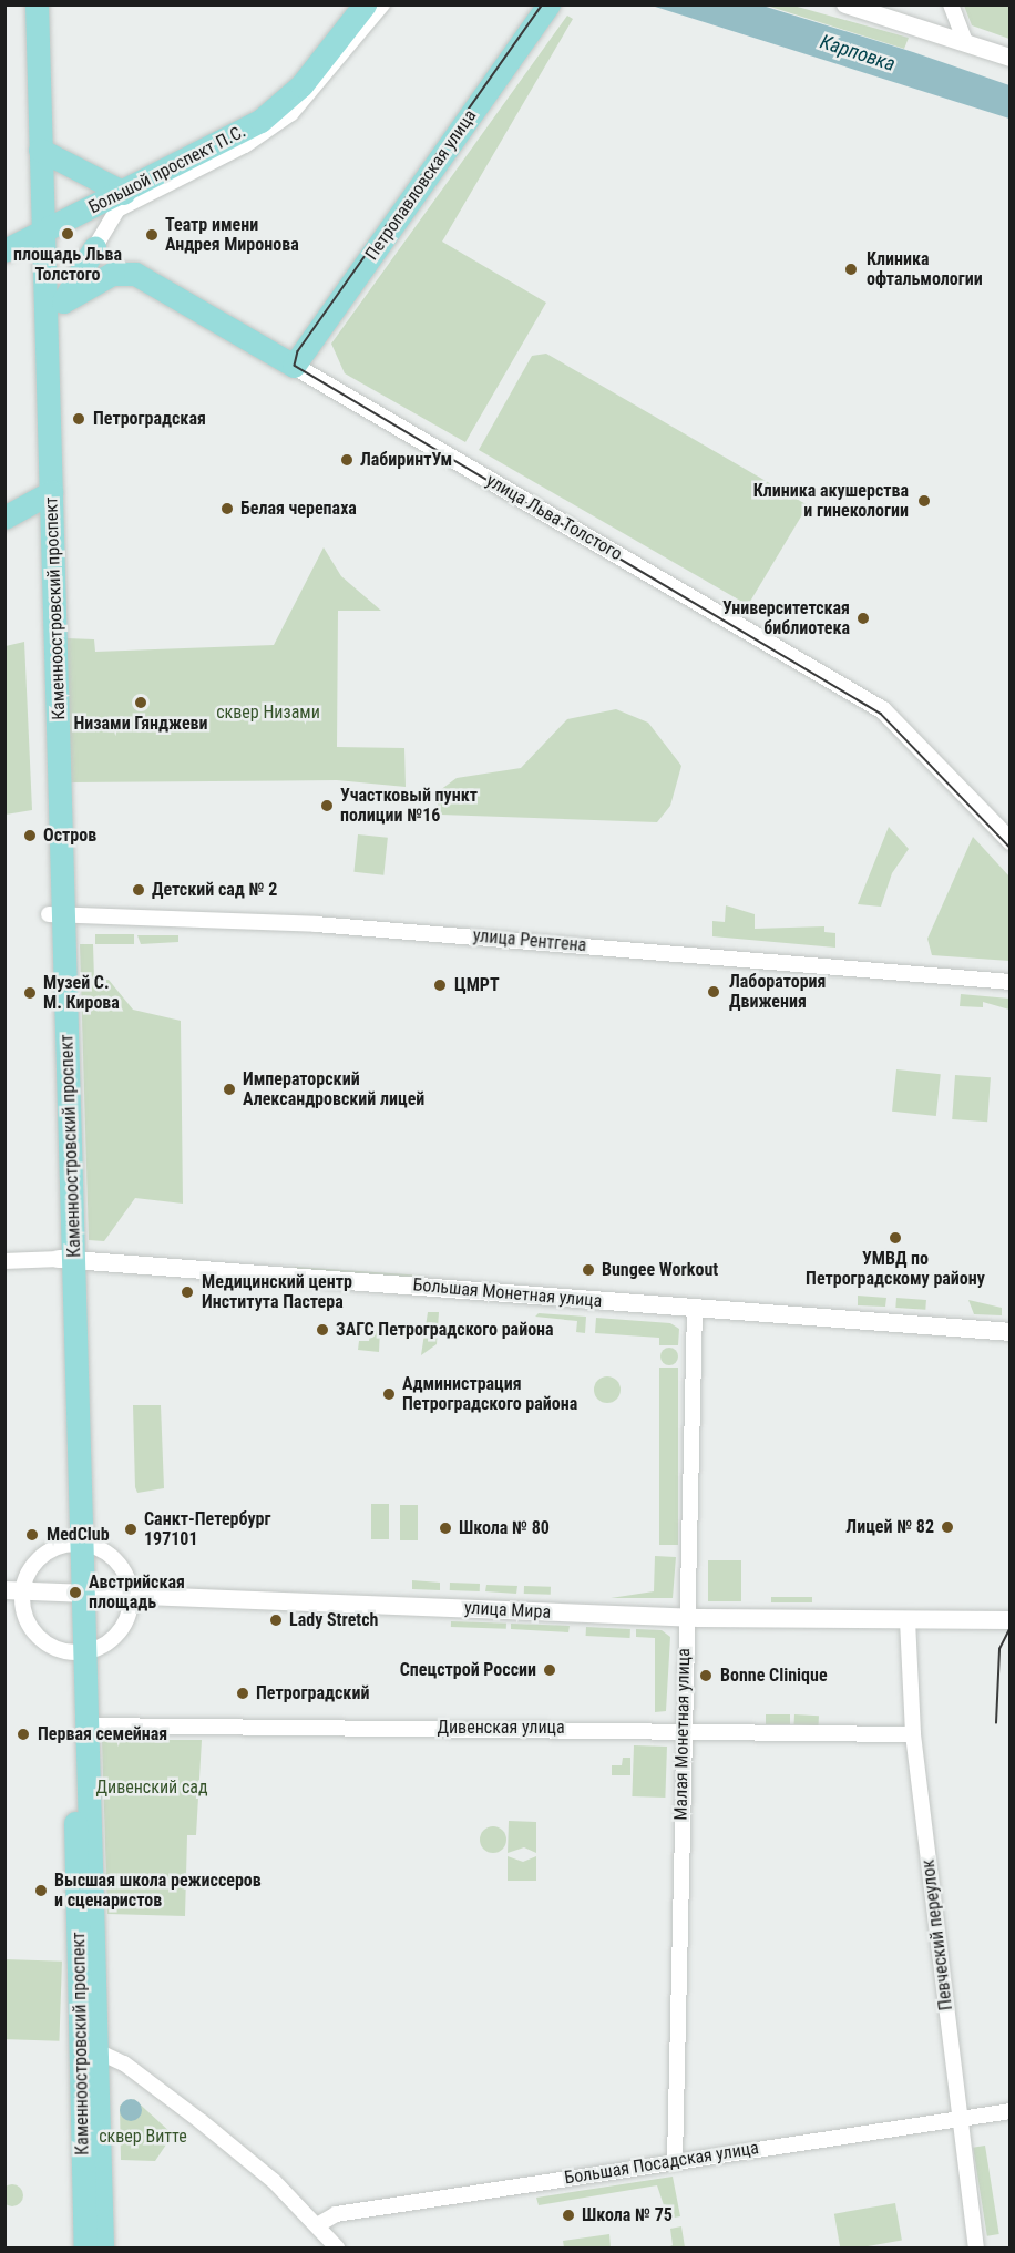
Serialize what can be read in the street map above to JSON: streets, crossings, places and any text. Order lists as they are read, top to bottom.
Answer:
{
  "streets": {
    "main road": [
      "Большой проспект П.С.",
      "Петропавловская улица",
      "улица Льва Толстого",
      "Каменноостровский проспект"
    ],
    "street": [
      "улица Рентгена",
      "Большая Монетная улица",
      "улица Мира",
      "Дивенская улица",
      "Малая Монетная улица",
      "Певческий переулок",
      "Большая Посадская улица"
    ]
  },
  "crossings": [
    ["Большой проспект П.С.", "Каменноостровский проспект"],
    ["Петропавловская улица", "улица Льва Толстого"],
    ["Каменноостровский проспект", "улица Рентгена"],
    ["Каменноостровский проспект", "Большая Монетная улица"],
    ["Каменноостровский проспект", "улица Мира"],
    ["Каменноостровский проспект", "Дивенская улица"],
    ["Большая Монетная улица", "Малая Монетная улица"],
    ["улица Мира", "Малая Монетная улица"],
    ["улица Мира", "Певческий переулок"],
    ["Дивенская улица", "Малая Монетная улица"],
    ["Дивенская улица", "Певческий переулок"],
    ["Малая Монетная улица", "Большая Посадская улица"],
    ["Певческий переулок", "Большая Посадская улица"]
  ],
  "water": ["Карповка"],
  "parks": ["сквер Низами", "Дивенский сад", "сквер Витте"],
  "places": [
    "площадь Льва Толстого",
    "Театр имени Андрея Миронова",
    "Клиника офтальмологии",
    "Петроградская",
    "ЛабиринтУм",
    "Клиника акушерства и гинекологии",
    "Белая черепаха",
    "Университетская библиотека",
    "Низами Гянджеви",
    "Участковый пункт полиции №16",
    "Остров",
    "Детский сад № 2",
    "ЦМРТ",
    "Лаборатория Движения",
    "Музей С. М. Кирова",
    "Императорский Александровский лицей",
    "УМВД по Петроградскому району",
    "Bungee Workout",
    "Медицинский центр Института Пастера",
    "ЗАГС Петроградского района",
    "Администрация Петроградского района",
    "Лицей № 82",
    "Школа № 80",
    "Санкт-Петербург 197101",
    "MedClub",
    "Австрийская площадь",
    "Lady Stretch",
    "Спецстрой России",
    "Bonne Clinique",
    "Петроградский",
    "Первая семейная",
    "Высшая школа режиссеров и сценаристов",
    "Школа № 75"
  ]
}
